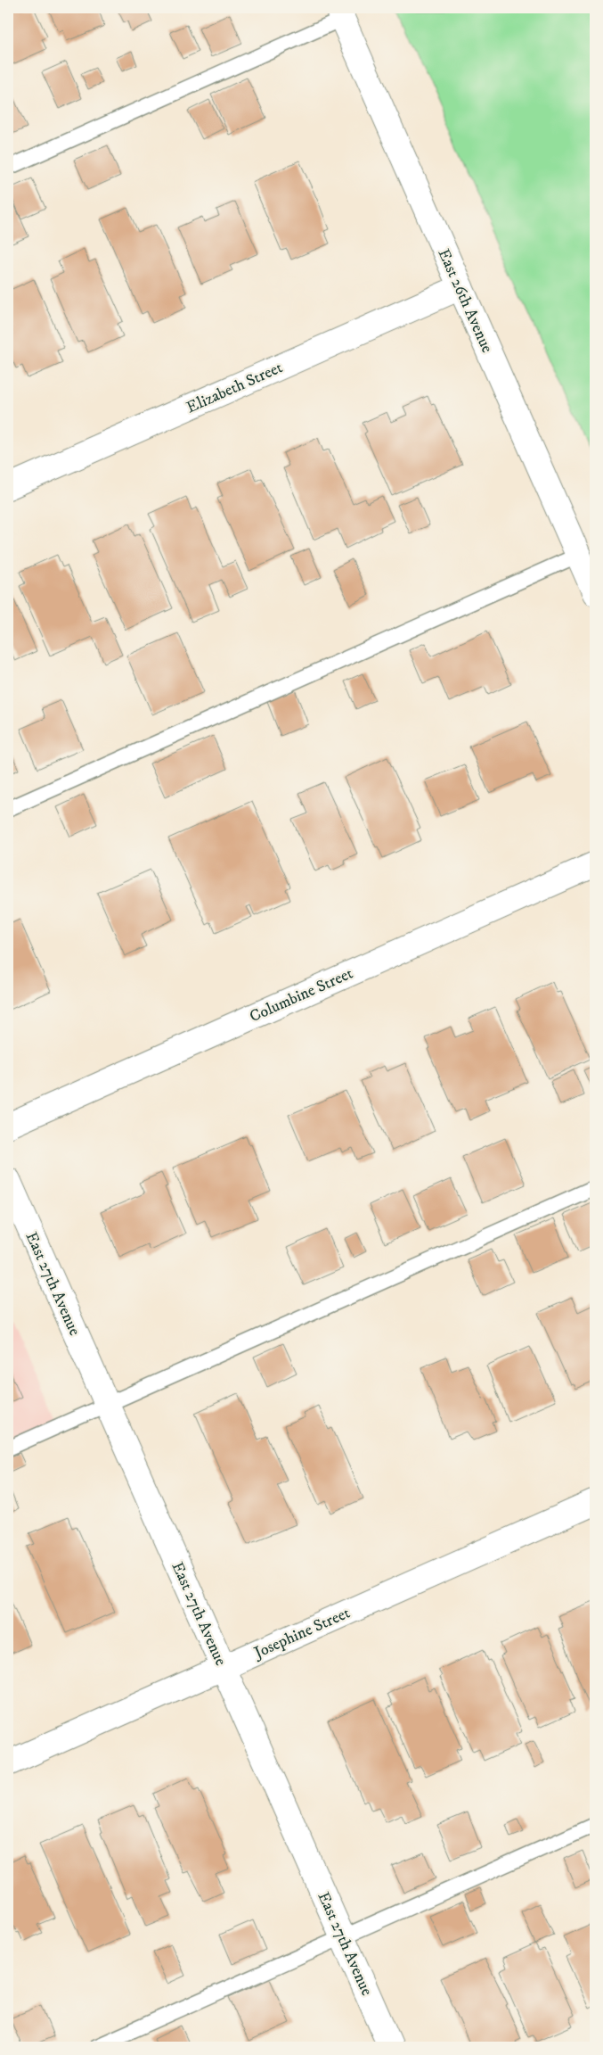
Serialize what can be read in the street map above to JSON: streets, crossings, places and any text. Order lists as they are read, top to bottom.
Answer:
{
  "streets": {
    "street": [
      "East 26th Avenue",
      "Elizabeth Street",
      "Columbine Street",
      "East 27th Avenue",
      "Josephine Street"
    ]
  },
  "crossings": [
    ["East 26th Avenue", "Elizabeth Street"],
    ["East 27th Avenue", "Josephine Street"]
  ]
}
